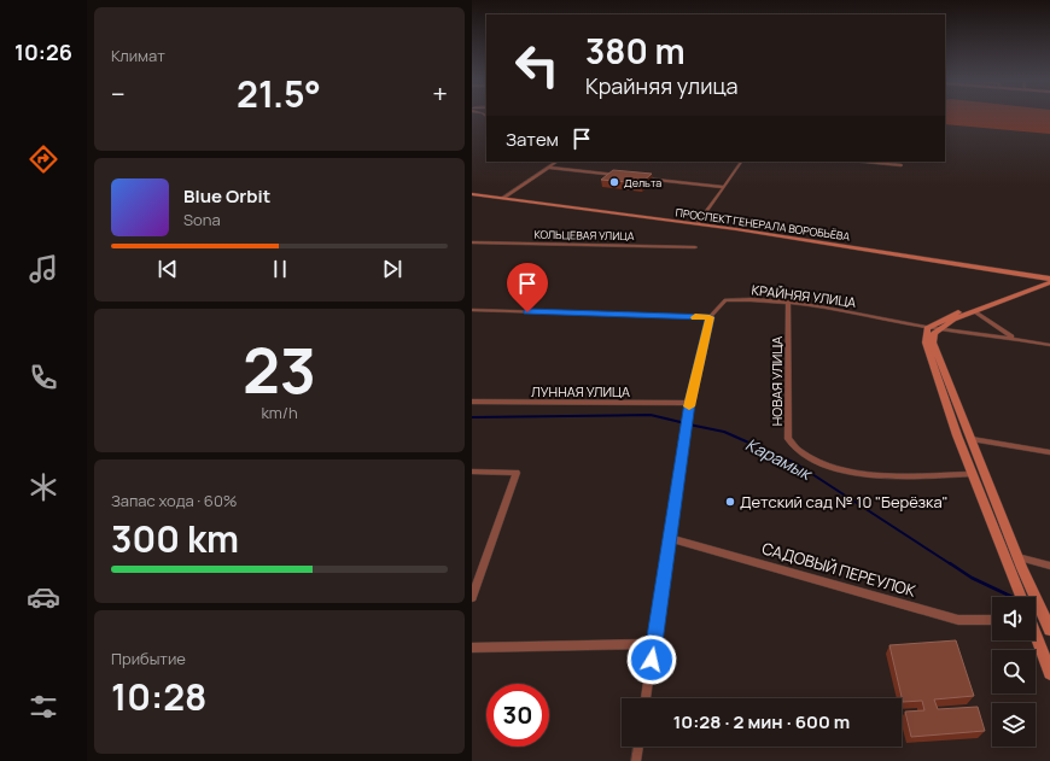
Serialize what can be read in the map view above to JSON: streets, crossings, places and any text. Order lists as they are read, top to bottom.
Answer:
{
  "streets": {
    "main road": ["ПРОСПЕКТ ГЕНЕРАЛА ВОРОБЬЁВА"],
    "street": [
      "КОЛЬЦЕВАЯ УЛИЦА",
      "КРАЙНЯЯ УЛИЦА",
      "НОВАЯ УЛИЦА",
      "ЛУННАЯ УЛИЦА",
      "САДОВЫЙ ПЕРЕУЛОК"
    ]
  },
  "crossings": [
    ["КРАЙНЯЯ УЛИЦА", "НОВАЯ УЛИЦА"]
  ],
  "water": ["Карамык"],
  "places": ["Дельта", "Детский сад № 10 \"Берёзка\""],
  "page": {
    "tabs": "10:26",
    "tile": [
      "Климат",
      ["23", "km/h"],
      ["Запас хода · 60%", "300 km"],
      ["Прибытие", "10:28"]
    ],
    "turn": ["380 m", "Крайняя улица"],
    "heat": ["−", "21.5°", "+"],
    "then": "Затем",
    "song": ["Blue Orbit", "Sona"],
    "limit": "30",
    "trip": "10:28 · 2 мин · 600 m"
  }
}
